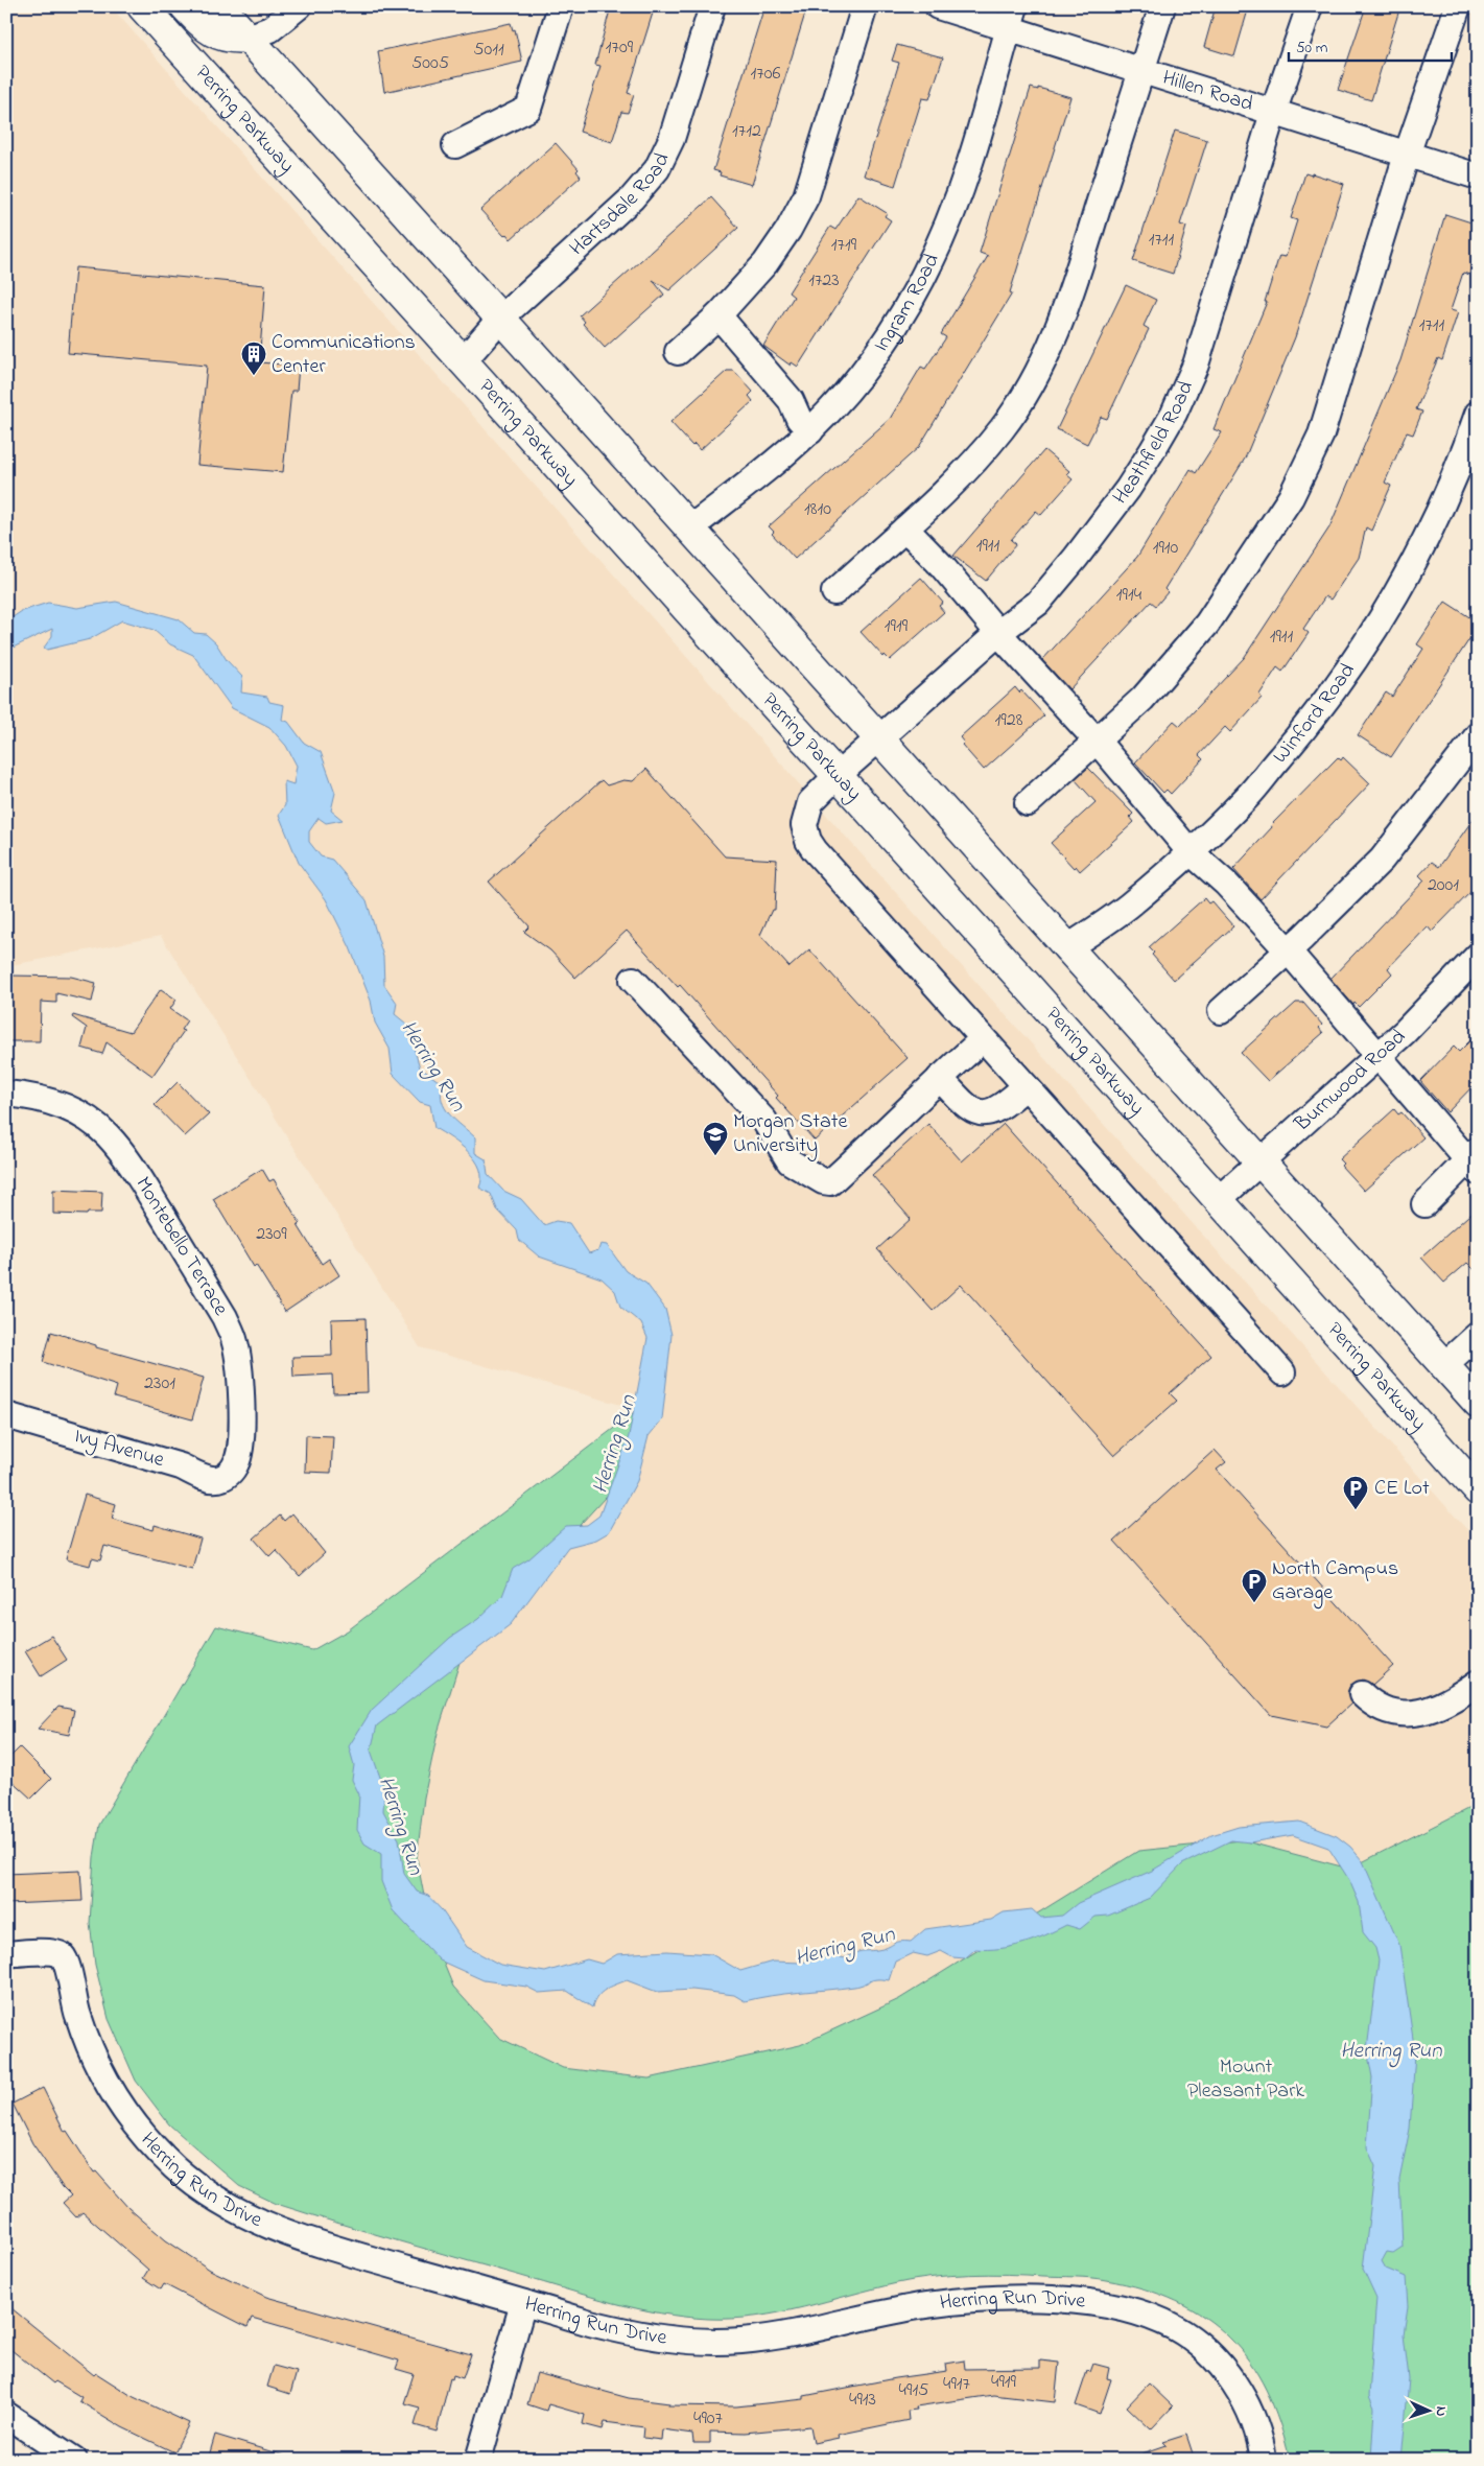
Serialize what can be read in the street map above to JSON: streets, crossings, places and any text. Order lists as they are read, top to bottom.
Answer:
{
  "streets": {
    "main road": ["Perring Parkway"],
    "street": [
      "Hillen Road",
      "Hartsdale Road",
      "Ingram Road",
      "Heathfield Road",
      "Winford Road",
      "Burnwood Road",
      "Montebello Terrace",
      "Ivy Avenue",
      "Herring Run Drive"
    ]
  },
  "crossings": [
    ["Hillen Road", "Ingram Road"],
    ["Hillen Road", "Heathfield Road"],
    ["Perring Parkway", "Hartsdale Road"],
    ["Perring Parkway", "Heathfield Road"],
    ["Perring Parkway", "Burnwood Road"],
    ["Montebello Terrace", "Ivy Avenue"]
  ],
  "water": ["Herring Run"],
  "parks": ["Mount Pleasant Park"],
  "places": {
    "building": ["Communications Center"],
    "school or university": ["Morgan State University"],
    "parking": ["CE Lot", "North Campus Garage"]
  },
  "house_numbers": [
    "1709",
    "5011",
    "5005",
    "1706",
    "1712",
    "1711",
    "1719",
    "1723",
    "1711",
    "1810",
    "1911",
    "1910",
    "1914",
    "1919",
    "1911",
    "1928",
    "2001",
    "2309",
    "2301",
    "4919",
    "4917",
    "4915",
    "4913",
    "4907"
  ],
  "scale_bar": "50 m",
  "north": "right"
}
